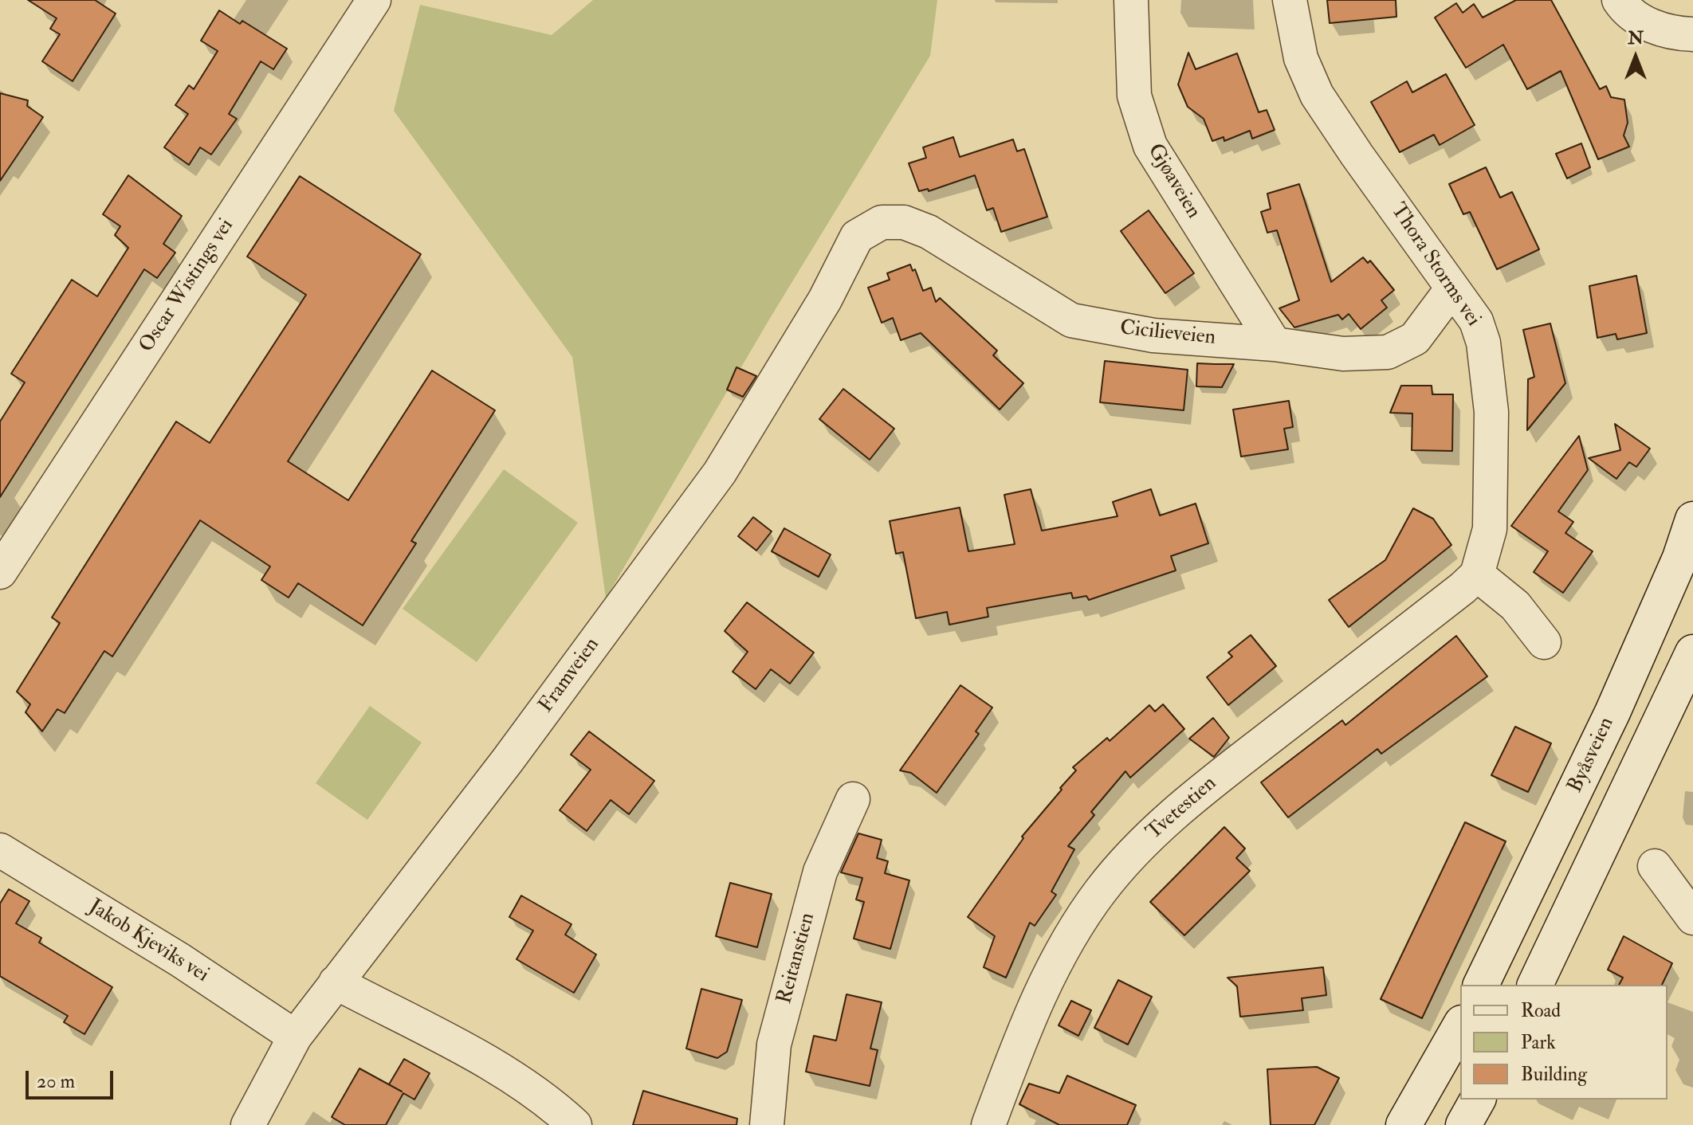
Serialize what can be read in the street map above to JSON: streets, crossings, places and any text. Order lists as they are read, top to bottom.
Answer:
{
  "streets": {
    "main road": ["Byåsveien"],
    "street": [
      "Gjøaveien",
      "Thora Storms vei",
      "Oscar Wistings vei",
      "Cicilieveien",
      "Framveien",
      "Tvetestien",
      "Jakob Kjeviks vei",
      "Reitanstien"
    ]
  },
  "crossings": [
    ["Gjøaveien", "Cicilieveien"],
    ["Thora Storms vei", "Cicilieveien"],
    ["Thora Storms vei", "Tvetestien"],
    ["Cicilieveien", "Framveien"],
    ["Framveien", "Jakob Kjeviks vei"]
  ],
  "legend": ["Road", "Park", "Building"],
  "scale_bar": "20 m",
  "north": "top"
}
